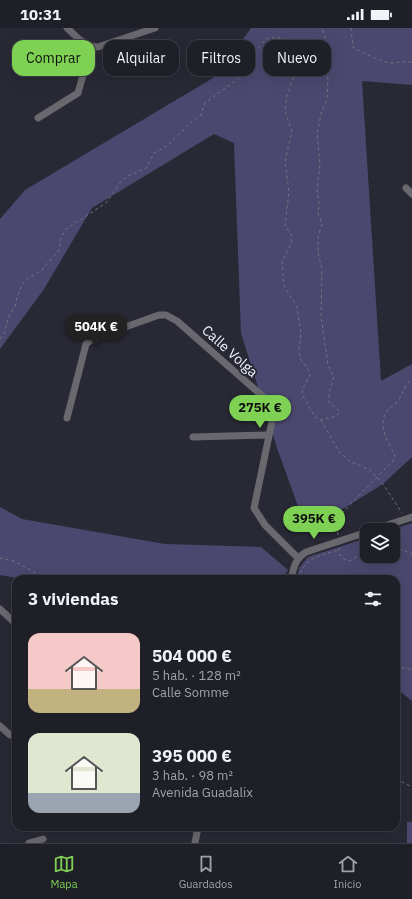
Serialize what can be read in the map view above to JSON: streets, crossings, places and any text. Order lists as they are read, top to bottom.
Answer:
{
  "streets": {
    "street": ["Calle Volga"]
  },
  "page": {
    "status": "10:31",
    "chip": [
      "Comprar",
      "Alquilar",
      "Filtros",
      "Nuevo"
    ],
    "price": ["504K €", "275K €", "395K €"],
    "heading": "3 viviendas",
    "list": [
      {
        "name": "504 000 €",
        "note": "5 hab. · 128 m² · Calle Somme"
      },
      {
        "name": "395 000 €",
        "note": "3 hab. · 98 m² · Avenida Guadalix"
      }
    ],
    "tabs": ["Mapa", "Guardados", "Inicio"]
  }
}
